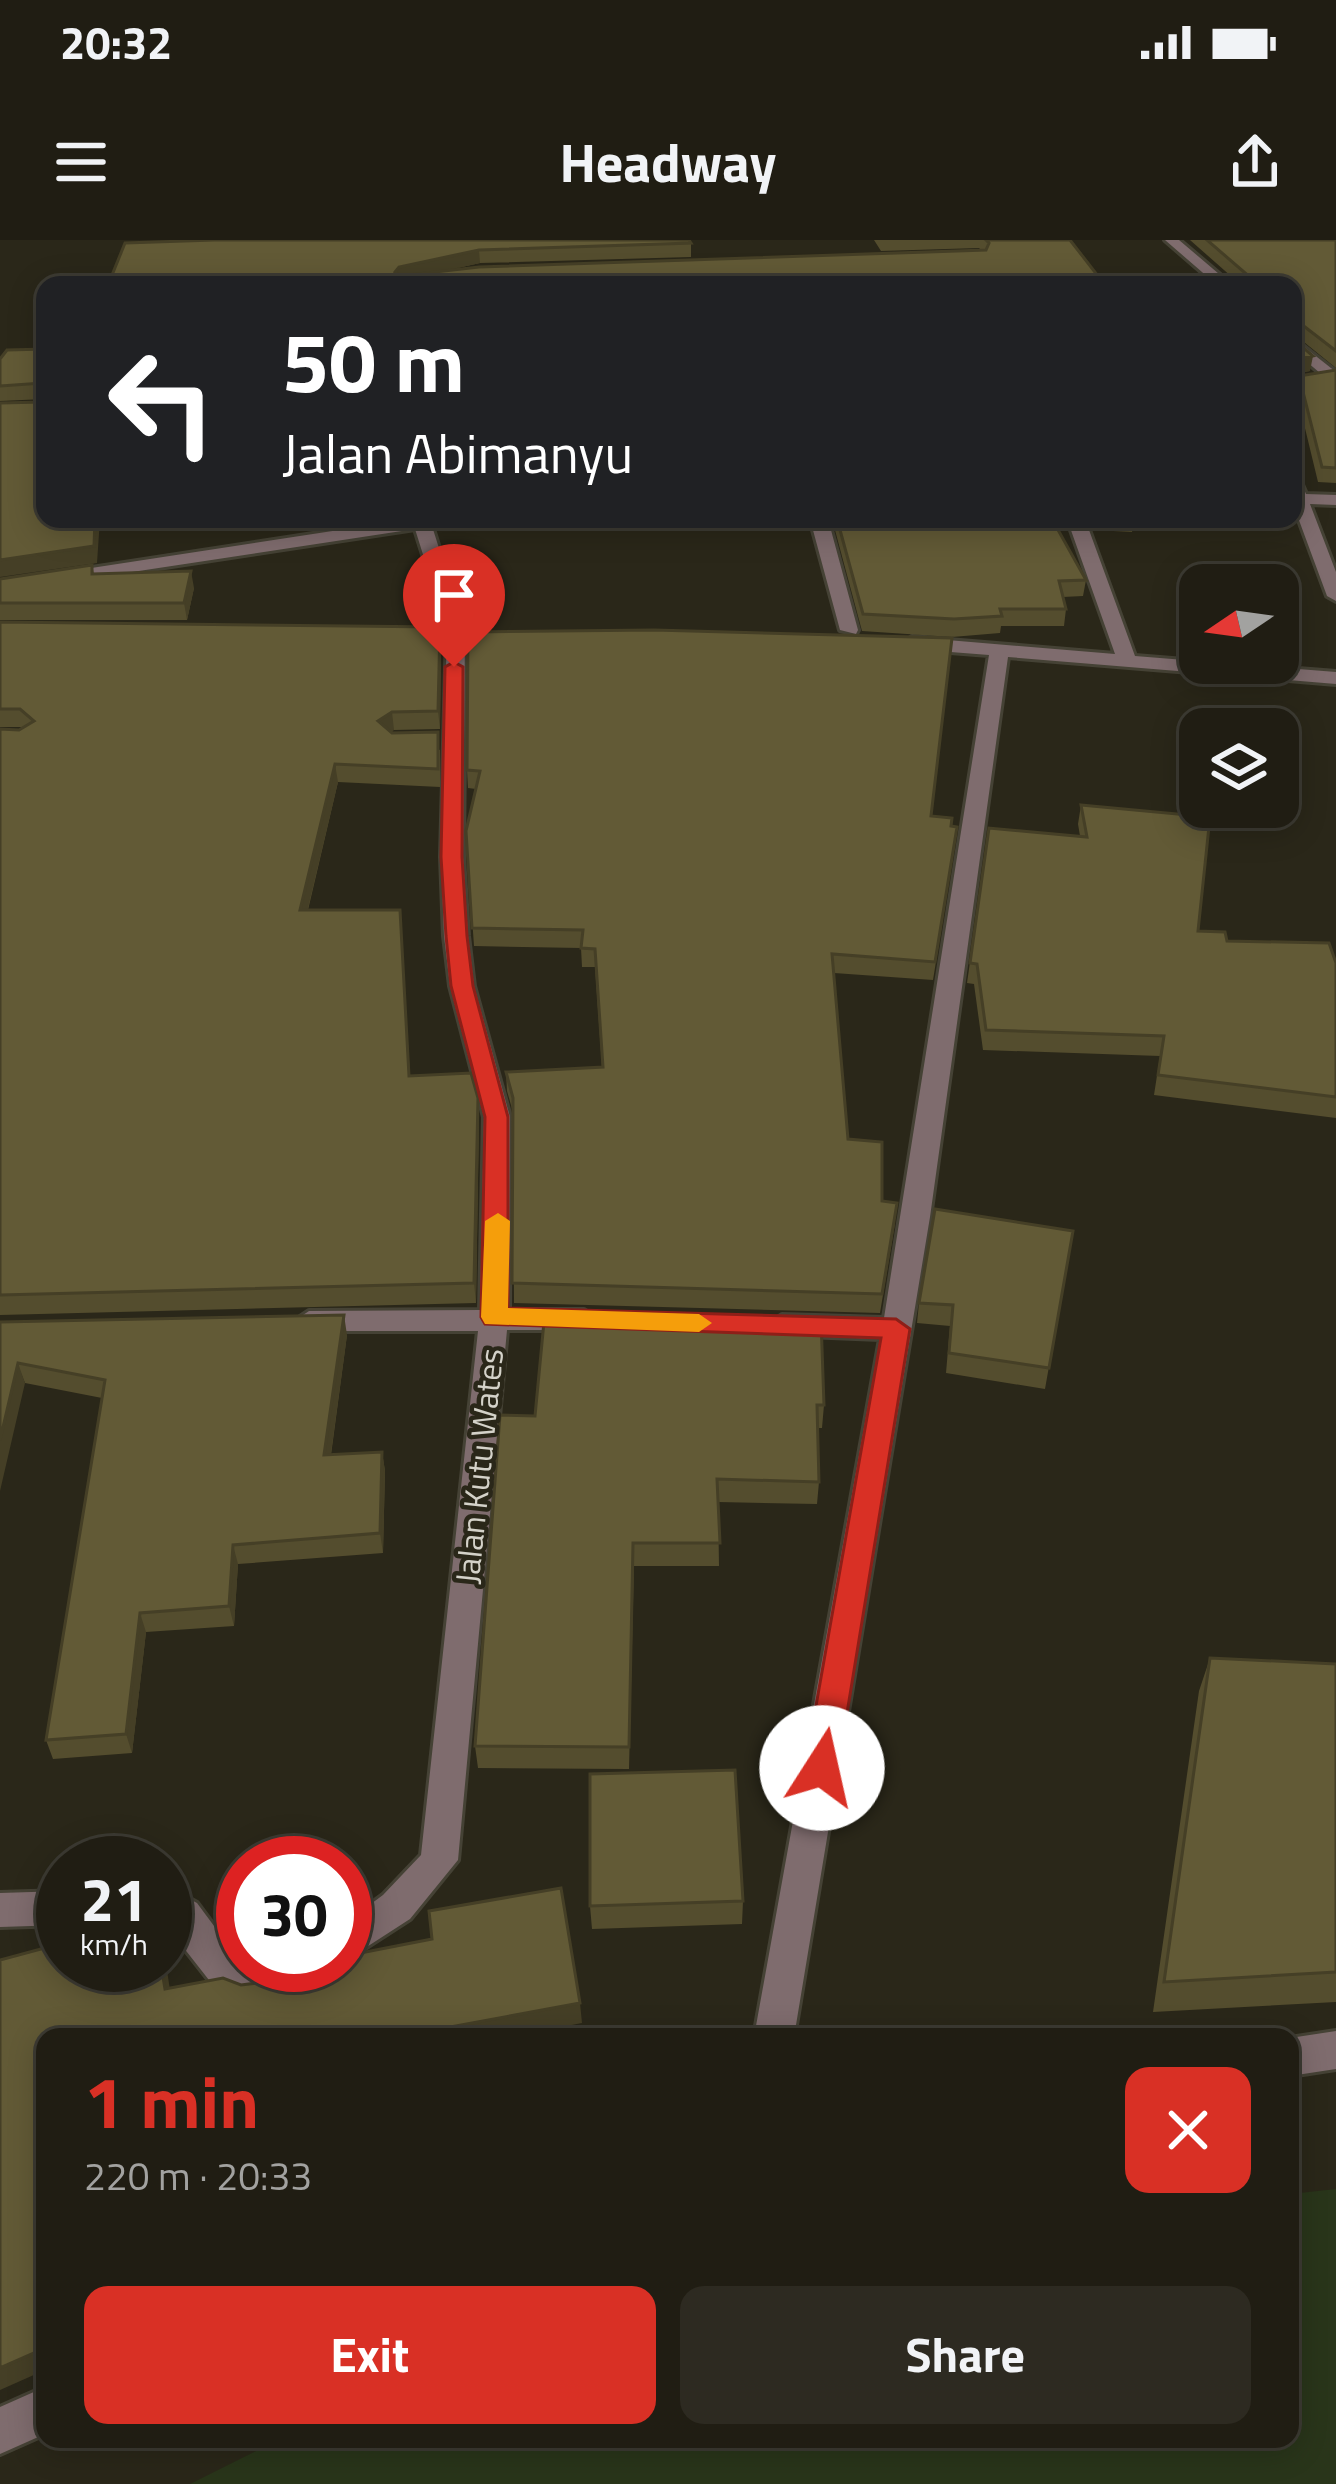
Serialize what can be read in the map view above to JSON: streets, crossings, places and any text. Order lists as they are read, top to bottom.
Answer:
{
  "streets": {
    "street": ["Jalan Kutu Wates"]
  },
  "north": "left",
  "page": {
    "status": "20:32",
    "header": "Headway",
    "turn": ["50 m", "Jalan Abimanyu"],
    "speed": "21 km/h",
    "limit": "30",
    "heading": ["1 min", "220 m · 20:33"],
    "buttons": ["Exit", "Share"]
  }
}
